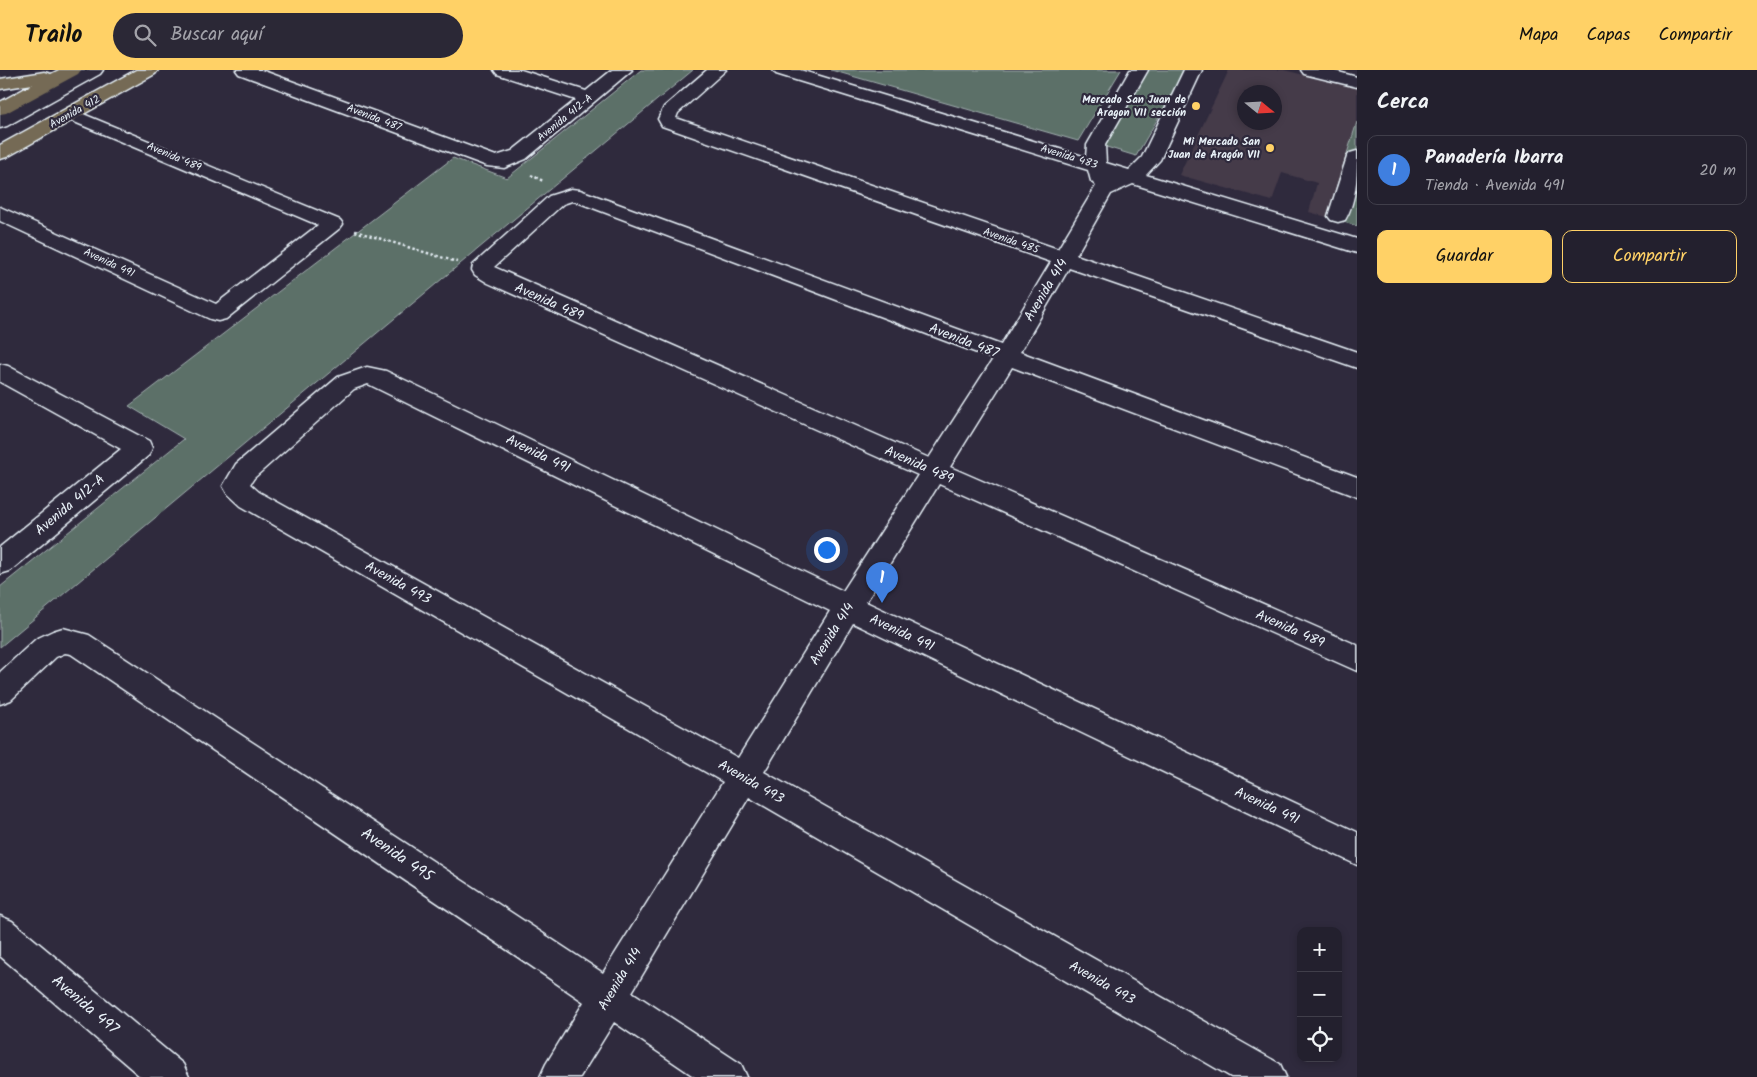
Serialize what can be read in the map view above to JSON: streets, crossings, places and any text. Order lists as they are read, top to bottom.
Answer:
{
  "streets": {
    "main road": ["Avenida 412"],
    "street": [
      "Avenida 487",
      "Avenida 412-A",
      "Avenida 489",
      "Avenida 483",
      "Avenida 485",
      "Avenida 491",
      "Avenida 414",
      "Avenida 493",
      "Avenida 495",
      "Avenida 497"
    ]
  },
  "crossings": [
    ["Avenida 412", "Avenida 489"],
    ["Avenida 487", "Avenida 412-A"],
    ["Avenida 487", "Avenida 414"],
    ["Avenida 489", "Avenida 491"],
    ["Avenida 489", "Avenida 414"],
    ["Avenida 483", "Avenida 414"],
    ["Avenida 485", "Avenida 414"],
    ["Avenida 491", "Avenida 414"],
    ["Avenida 491", "Avenida 493"],
    ["Avenida 414", "Avenida 493"],
    ["Avenida 414", "Avenida 495"]
  ],
  "places": ["Mercado San Juan de Aragon VII sección", "Mi Mercado San Juan de Aragón VII"],
  "north": "right",
  "page": {
    "header": "Trailo",
    "search": "Buscar aquí",
    "nav": ["Mapa", "Capas", "Compartir"],
    "heading": "Cerca",
    "list": [
      {
        "mark": "1",
        "name": "Panadería Ibarra",
        "note": "Tienda · Avenida 491",
        "value": "20 m"
      }
    ],
    "buttons": ["Guardar", "Compartir"],
    "pins": "1",
    "map_buttons": ["+", "−"]
  }
}
